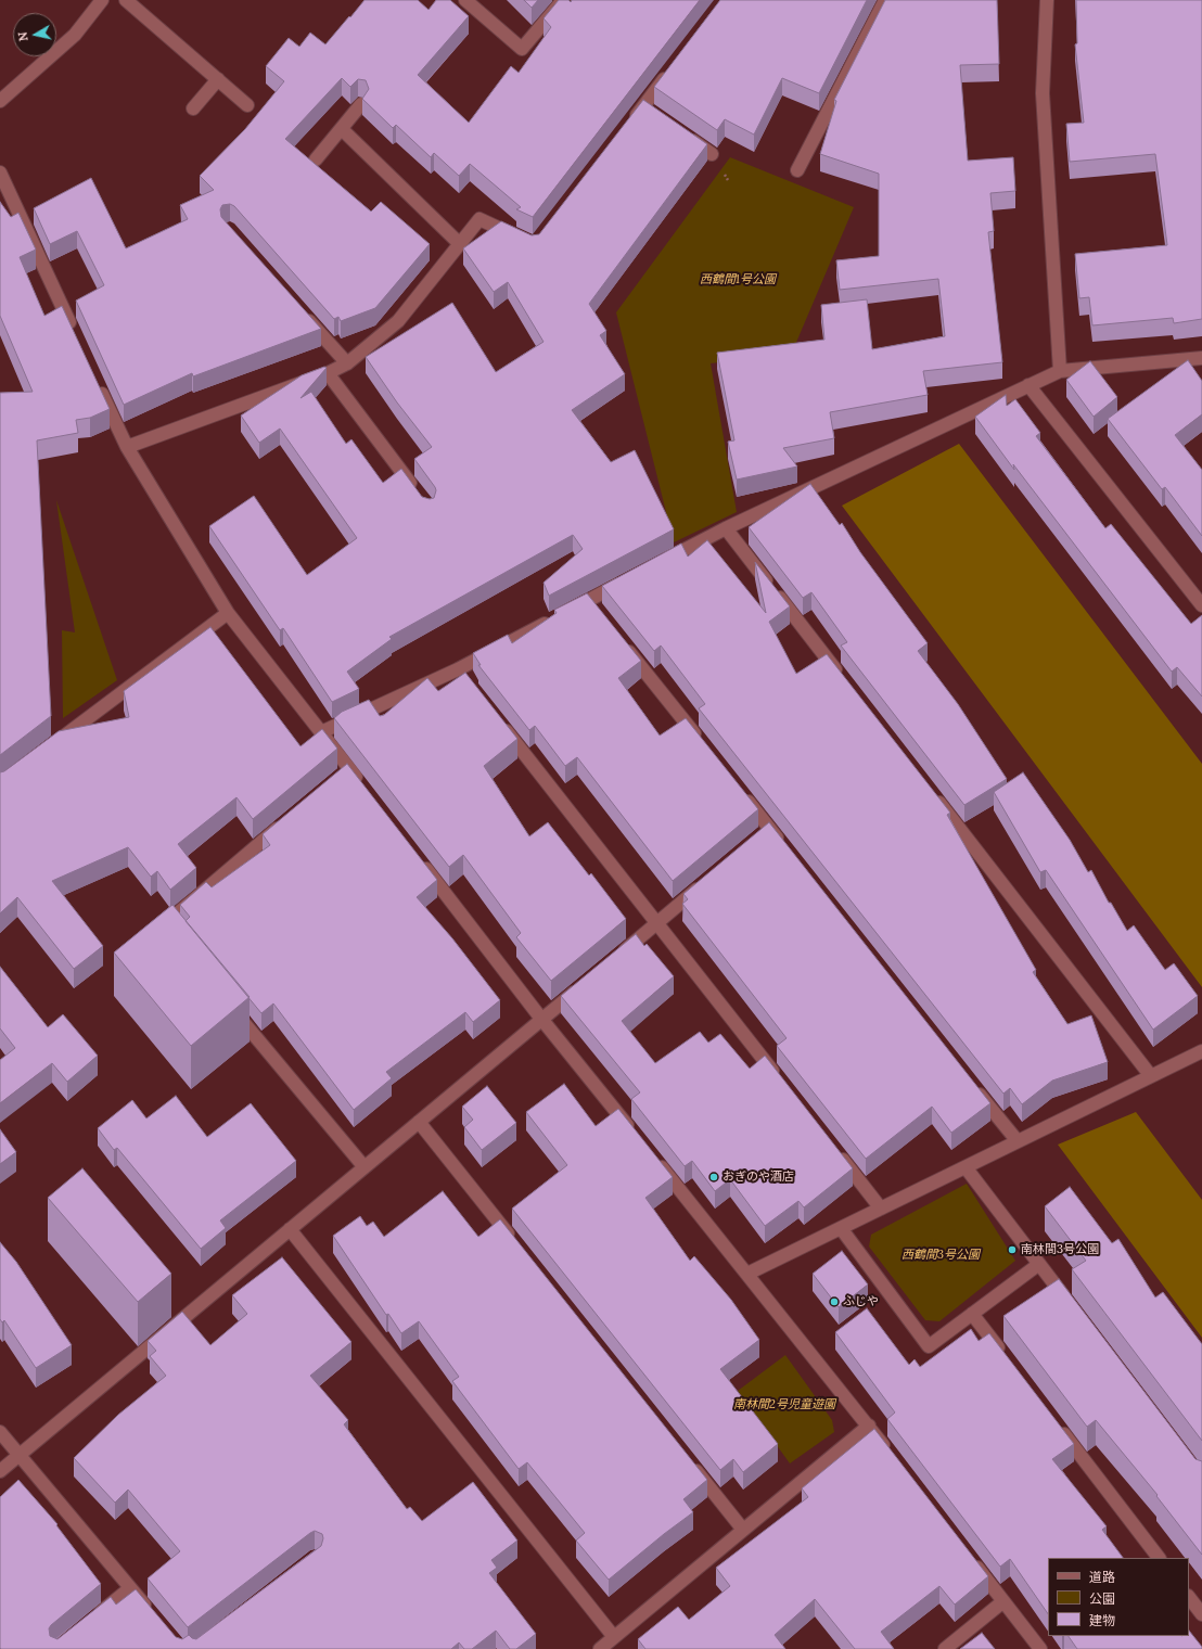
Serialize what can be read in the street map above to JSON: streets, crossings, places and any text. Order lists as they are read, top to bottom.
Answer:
{
  "parks": ["西鶴間1号公園", "西鶴間3号公園", "南林間2号児童遊園"],
  "places": ["おぎのや酒店", "南林間3号公園", "ふじや"],
  "legend": ["道路", "公園", "建物"],
  "north": "left"
}
